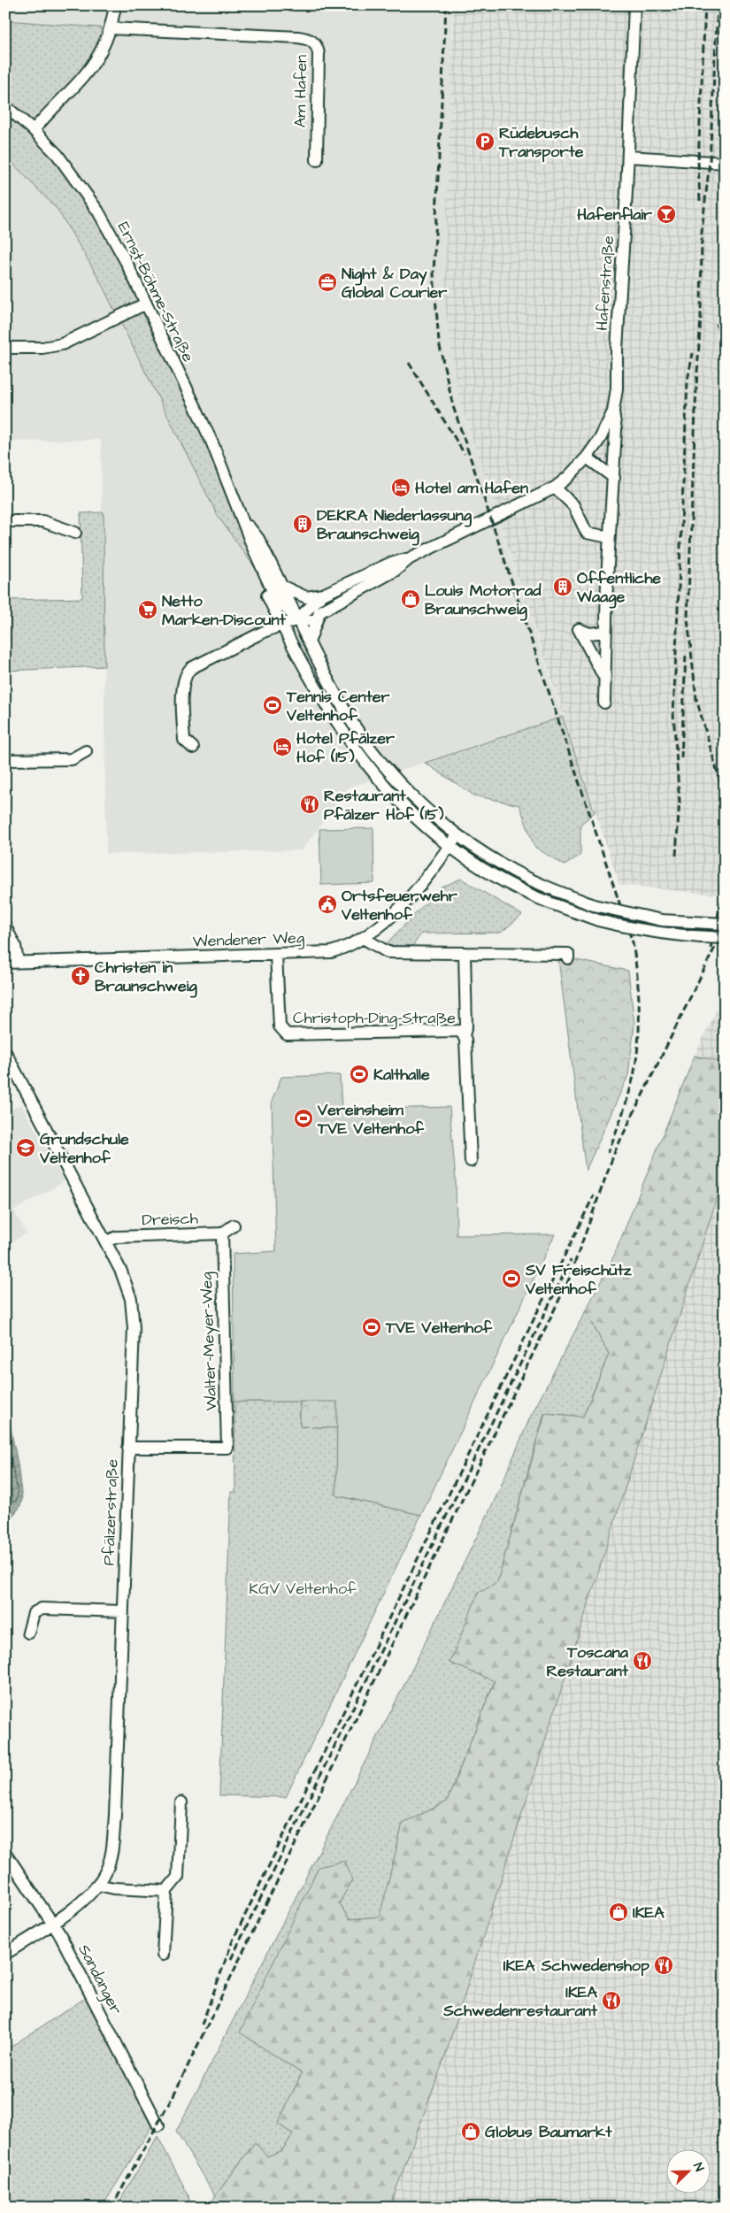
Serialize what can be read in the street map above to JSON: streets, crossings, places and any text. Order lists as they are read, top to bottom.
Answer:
{
  "streets": {
    "street": [
      "Am Hafen",
      "Hafenstraße",
      "Ernst-Böhme-Straße",
      "Wendener Weg",
      "Christoph-Ding-Straße",
      "Dreisch",
      "Walter-Meyer-Weg",
      "Pfälzerstraße",
      "Sandanger"
    ]
  },
  "crossings": [
    ["Hafenstraße", "Ernst-Böhme-Straße"],
    ["Ernst-Böhme-Straße", "Wendener Weg"],
    ["Wendener Weg", "Christoph-Ding-Straße"],
    ["Dreisch", "Walter-Meyer-Weg"],
    ["Dreisch", "Pfälzerstraße"],
    ["Walter-Meyer-Weg", "Pfälzerstraße"],
    ["Pfälzerstraße", "Sandanger"]
  ],
  "parks": ["KGV Veltenhof"],
  "places": {
    "parking": ["Rüdebusch Transporte"],
    "bar": ["Hafenflair"],
    "office": ["Night & Day Global Courier"],
    "hotel": ["Hotel am Hafen", "Hotel Pfälzer Hof (15)"],
    "building": ["DEKRA Niederlassung Braunschweig", "Öffentliche Waage"],
    "shop": ["Louis Motorrad Braunschweig", "IKEA", "Globus Baumarkt"],
    "supermarket": ["Netto Marken-Discount"],
    "sports": [
      "Tennis Center Veltenhof",
      "Kalthalle",
      "Vereinsheim TVE Veltenhof",
      "SV Freischütz Veltenhof",
      "TVE Veltenhof"
    ],
    "restaurant": [
      "Restaurant Pfälzer Hof (15)",
      "Toscana Restaurant",
      "IKEA Schwedenshop",
      "IKEA Schwedenrestaurant"
    ],
    "public building": ["Ortsfeuerwehr Veltenhof"],
    "church": ["Christen in Braunschweig"],
    "school or university": ["Grundschule Veltenhof"]
  },
  "north": "top right"
}
